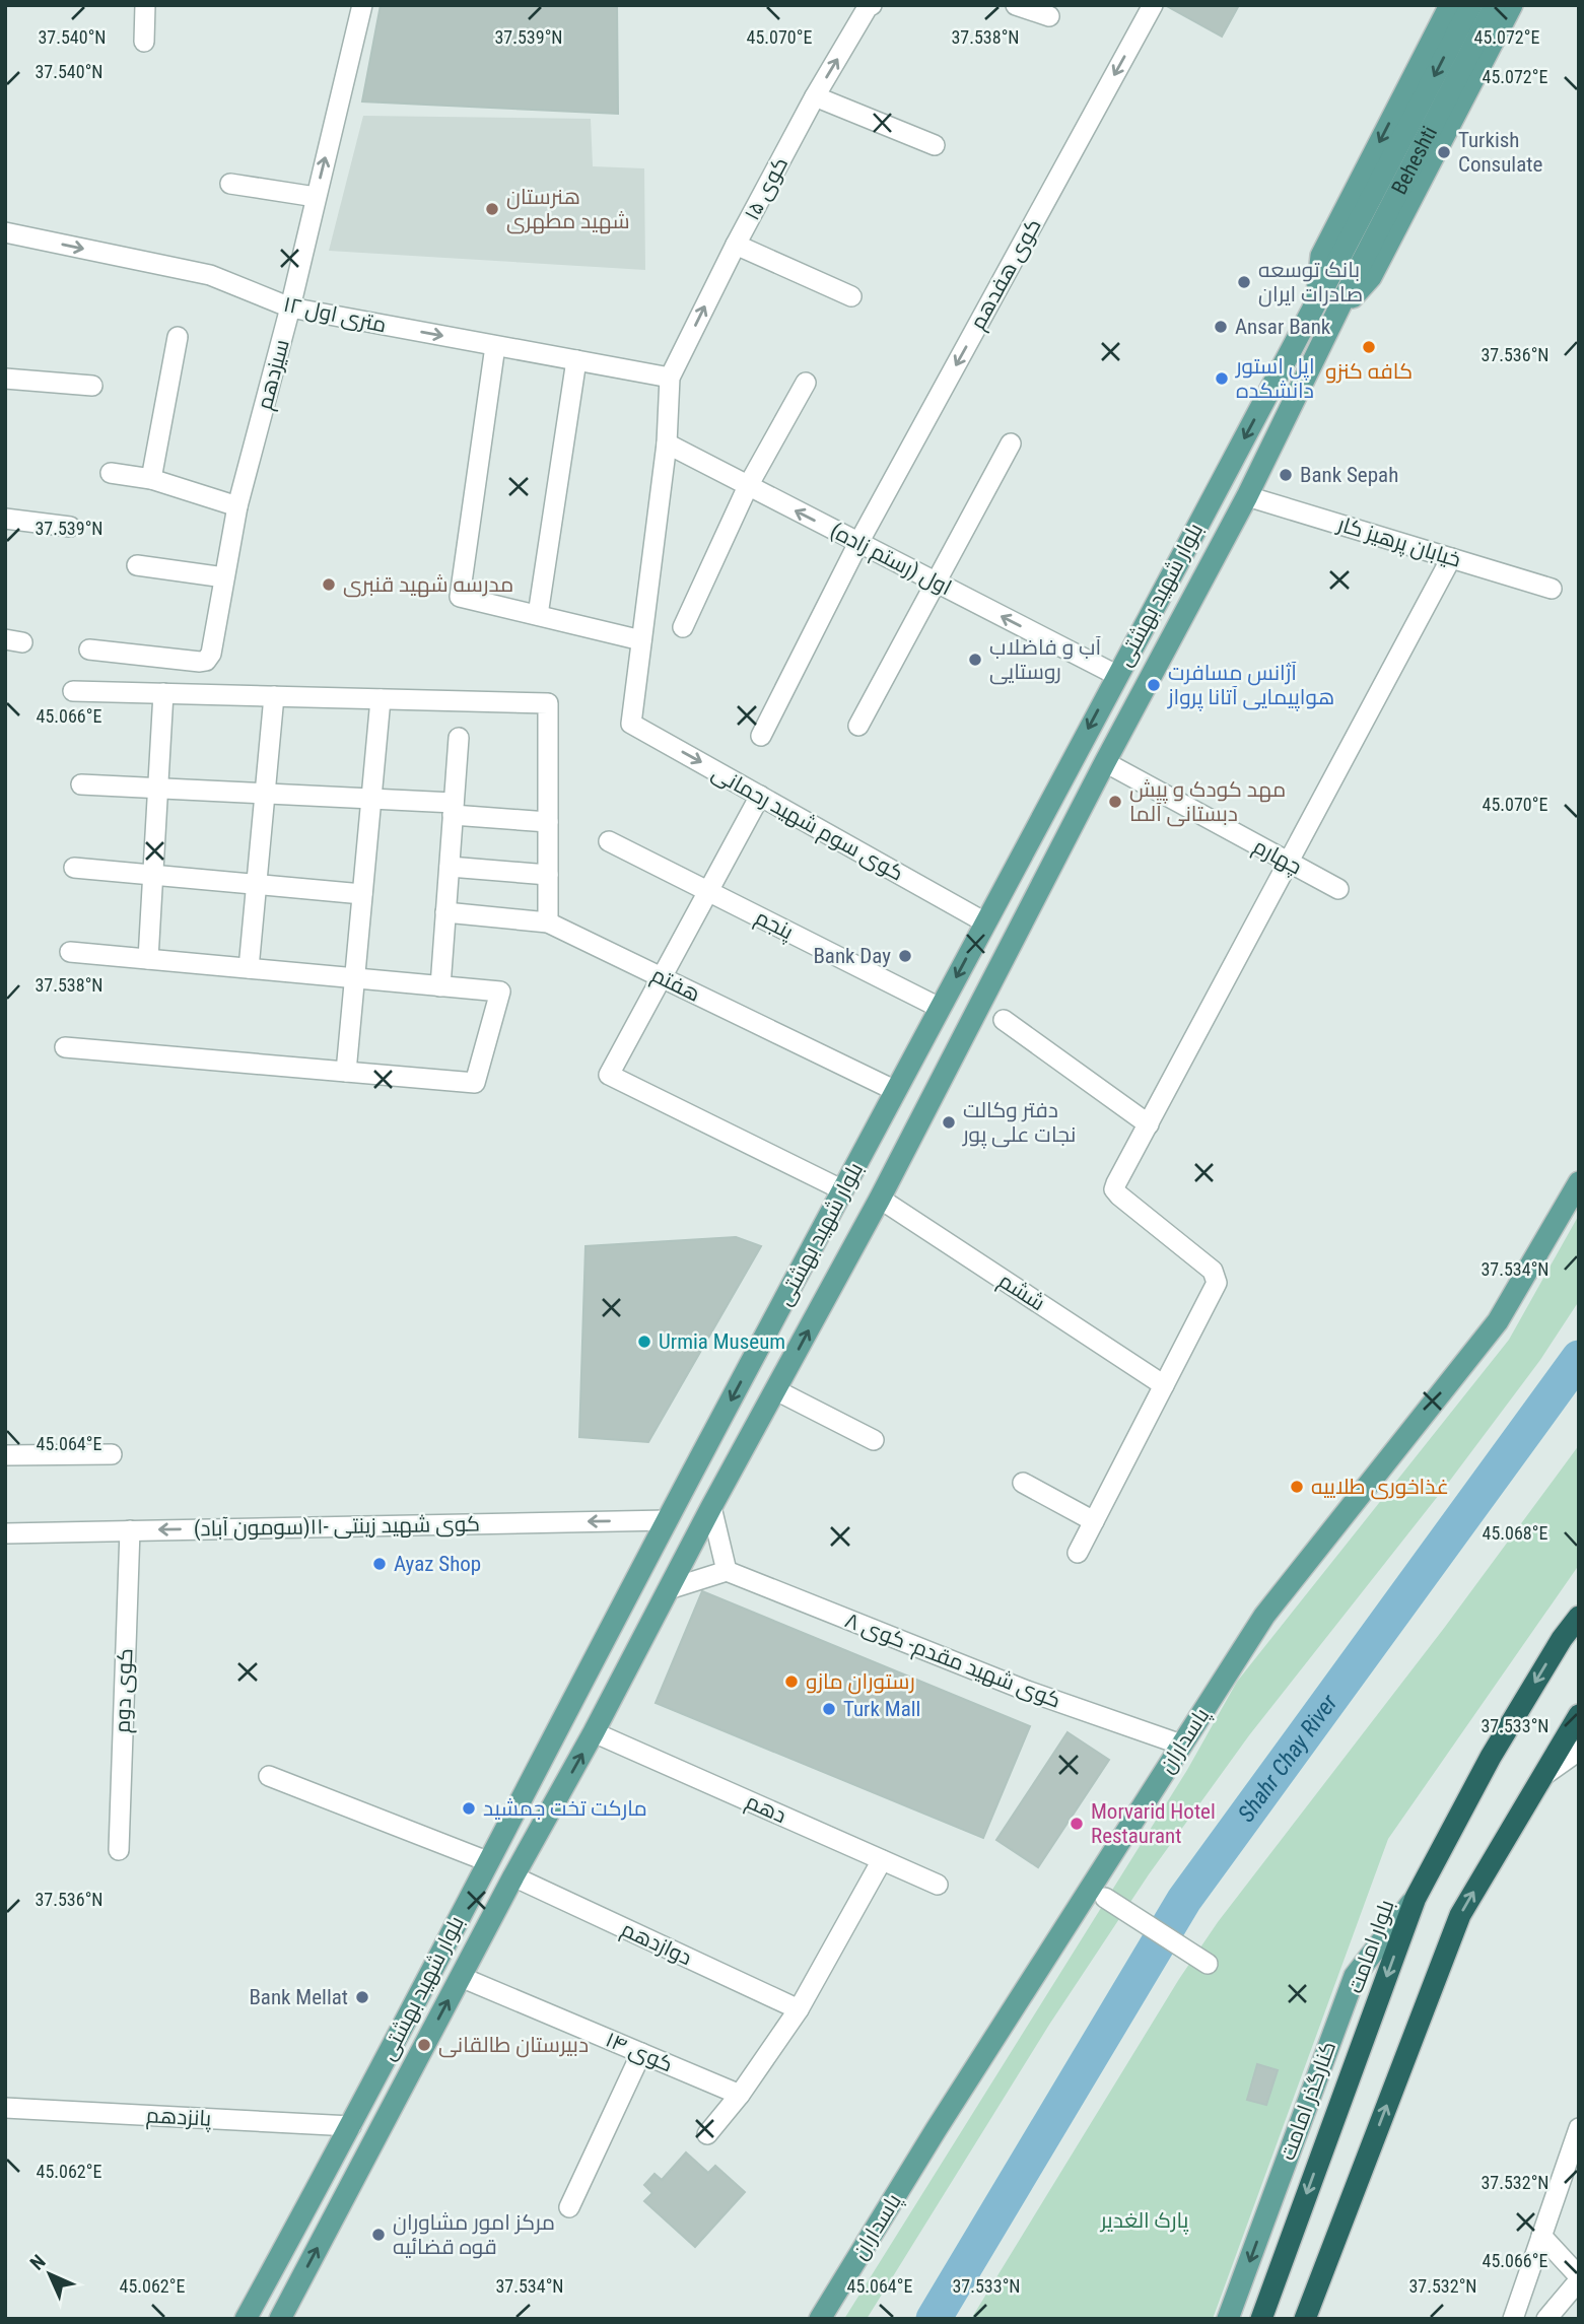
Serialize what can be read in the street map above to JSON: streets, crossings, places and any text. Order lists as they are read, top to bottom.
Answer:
{
  "streets": {
    "highway": ["بلوار امامت"],
    "main road": [
      "Beheshti",
      "بلوار شهید بهشتی",
      "پاسداران",
      "کنارگذر امامت"
    ],
    "street": [
      "کوی ۱۵",
      "کوی هفدهم",
      "۱۲ متری اول",
      "سیزدهم",
      "خیابان پرهیز کار",
      "اول (رستم زاده)",
      "کوی سوم شهید رحمانی",
      "چهارم",
      "پنجم",
      "هفتم",
      "ششم",
      "کوی شهید زینتی -۱۱(سومون آباد)",
      "کوی شهید مقدم- کوی ۸",
      "کوی دوم",
      "دهم",
      "دوازدهم",
      "کوی ۱۴",
      "پانزدهم"
    ]
  },
  "crossings": [
    ["Beheshti", "بلوار شهید بهشتی"],
    ["کوی ۱۵", "۱۲ متری اول"],
    ["کوی هفدهم", "اول (رستم زاده)"],
    ["۱۲ متری اول", "سیزدهم"],
    ["خیابان پرهیز کار", "بلوار شهید بهشتی"],
    ["اول (رستم زاده)", "بلوار شهید بهشتی"],
    ["بلوار شهید بهشتی", "کوی سوم شهید رحمانی"],
    ["بلوار شهید بهشتی", "چهارم"],
    ["بلوار شهید بهشتی", "پنجم"],
    ["بلوار شهید بهشتی", "هفتم"],
    ["بلوار شهید بهشتی", "ششم"],
    ["بلوار شهید بهشتی", "کوی شهید زینتی -۱۱(سومون آباد)"],
    ["بلوار شهید بهشتی", "دهم"],
    ["بلوار شهید بهشتی", "دوازدهم"],
    ["بلوار شهید بهشتی", "کوی ۱۴"],
    ["بلوار شهید بهشتی", "پانزدهم"],
    ["کوی شهید زینتی -۱۱(سومون آباد)", "کوی دوم"],
    ["کوی شهید مقدم- کوی ۸", "پاسداران"],
    ["بلوار امامت", "کنارگذر امامت"]
  ],
  "one_way": [
    "کوی ۱۵",
    "اول (رستم زاده)",
    "کوی سوم شهید رحمانی",
    "کوی شهید زینتی -۱۱(سومون آباد)",
    "کنارگذر امامت"
  ],
  "water": ["Shahr Chay River"],
  "parks": ["پارک الغدیر"],
  "places": [
    "Turkish Consulate",
    "هنرستان شهید مطهری",
    "بانک توسعه صادرات ایران",
    "Ansar Bank",
    "کافه کنزو",
    "اپل استور دانشکده",
    "Bank Sepah",
    "مدرسه شهید قنبری",
    "آب و فاضلاب روستایی",
    "آژانس مسافرت هواپیمایی آتانا پرواز",
    "مهد کودک و پیش دبستانی آلما",
    "Bank Day",
    "دفتر وکالت نجات علی پور",
    "Urmia Museum",
    "غذاخوری طلاییه",
    "Ayaz Shop",
    "رستوران مازو",
    "Turk Mall",
    "مارکت تخت جمشید",
    "Morvarid Hotel Restaurant",
    "Bank Mellat",
    "دبیرستان طالقانی",
    "مرکز امور مشاوران قوه قضائیه"
  ],
  "north": "top left",
  "coordinates": [
    "45.072°E",
    "37.540°N",
    "37.539°N",
    "45.070°E",
    "37.538°N",
    "37.536°N",
    "45.066°E",
    "37.534°N",
    "45.064°E",
    "45.068°E",
    "37.533°N",
    "45.062°E",
    "37.532°N"
  ]
}
